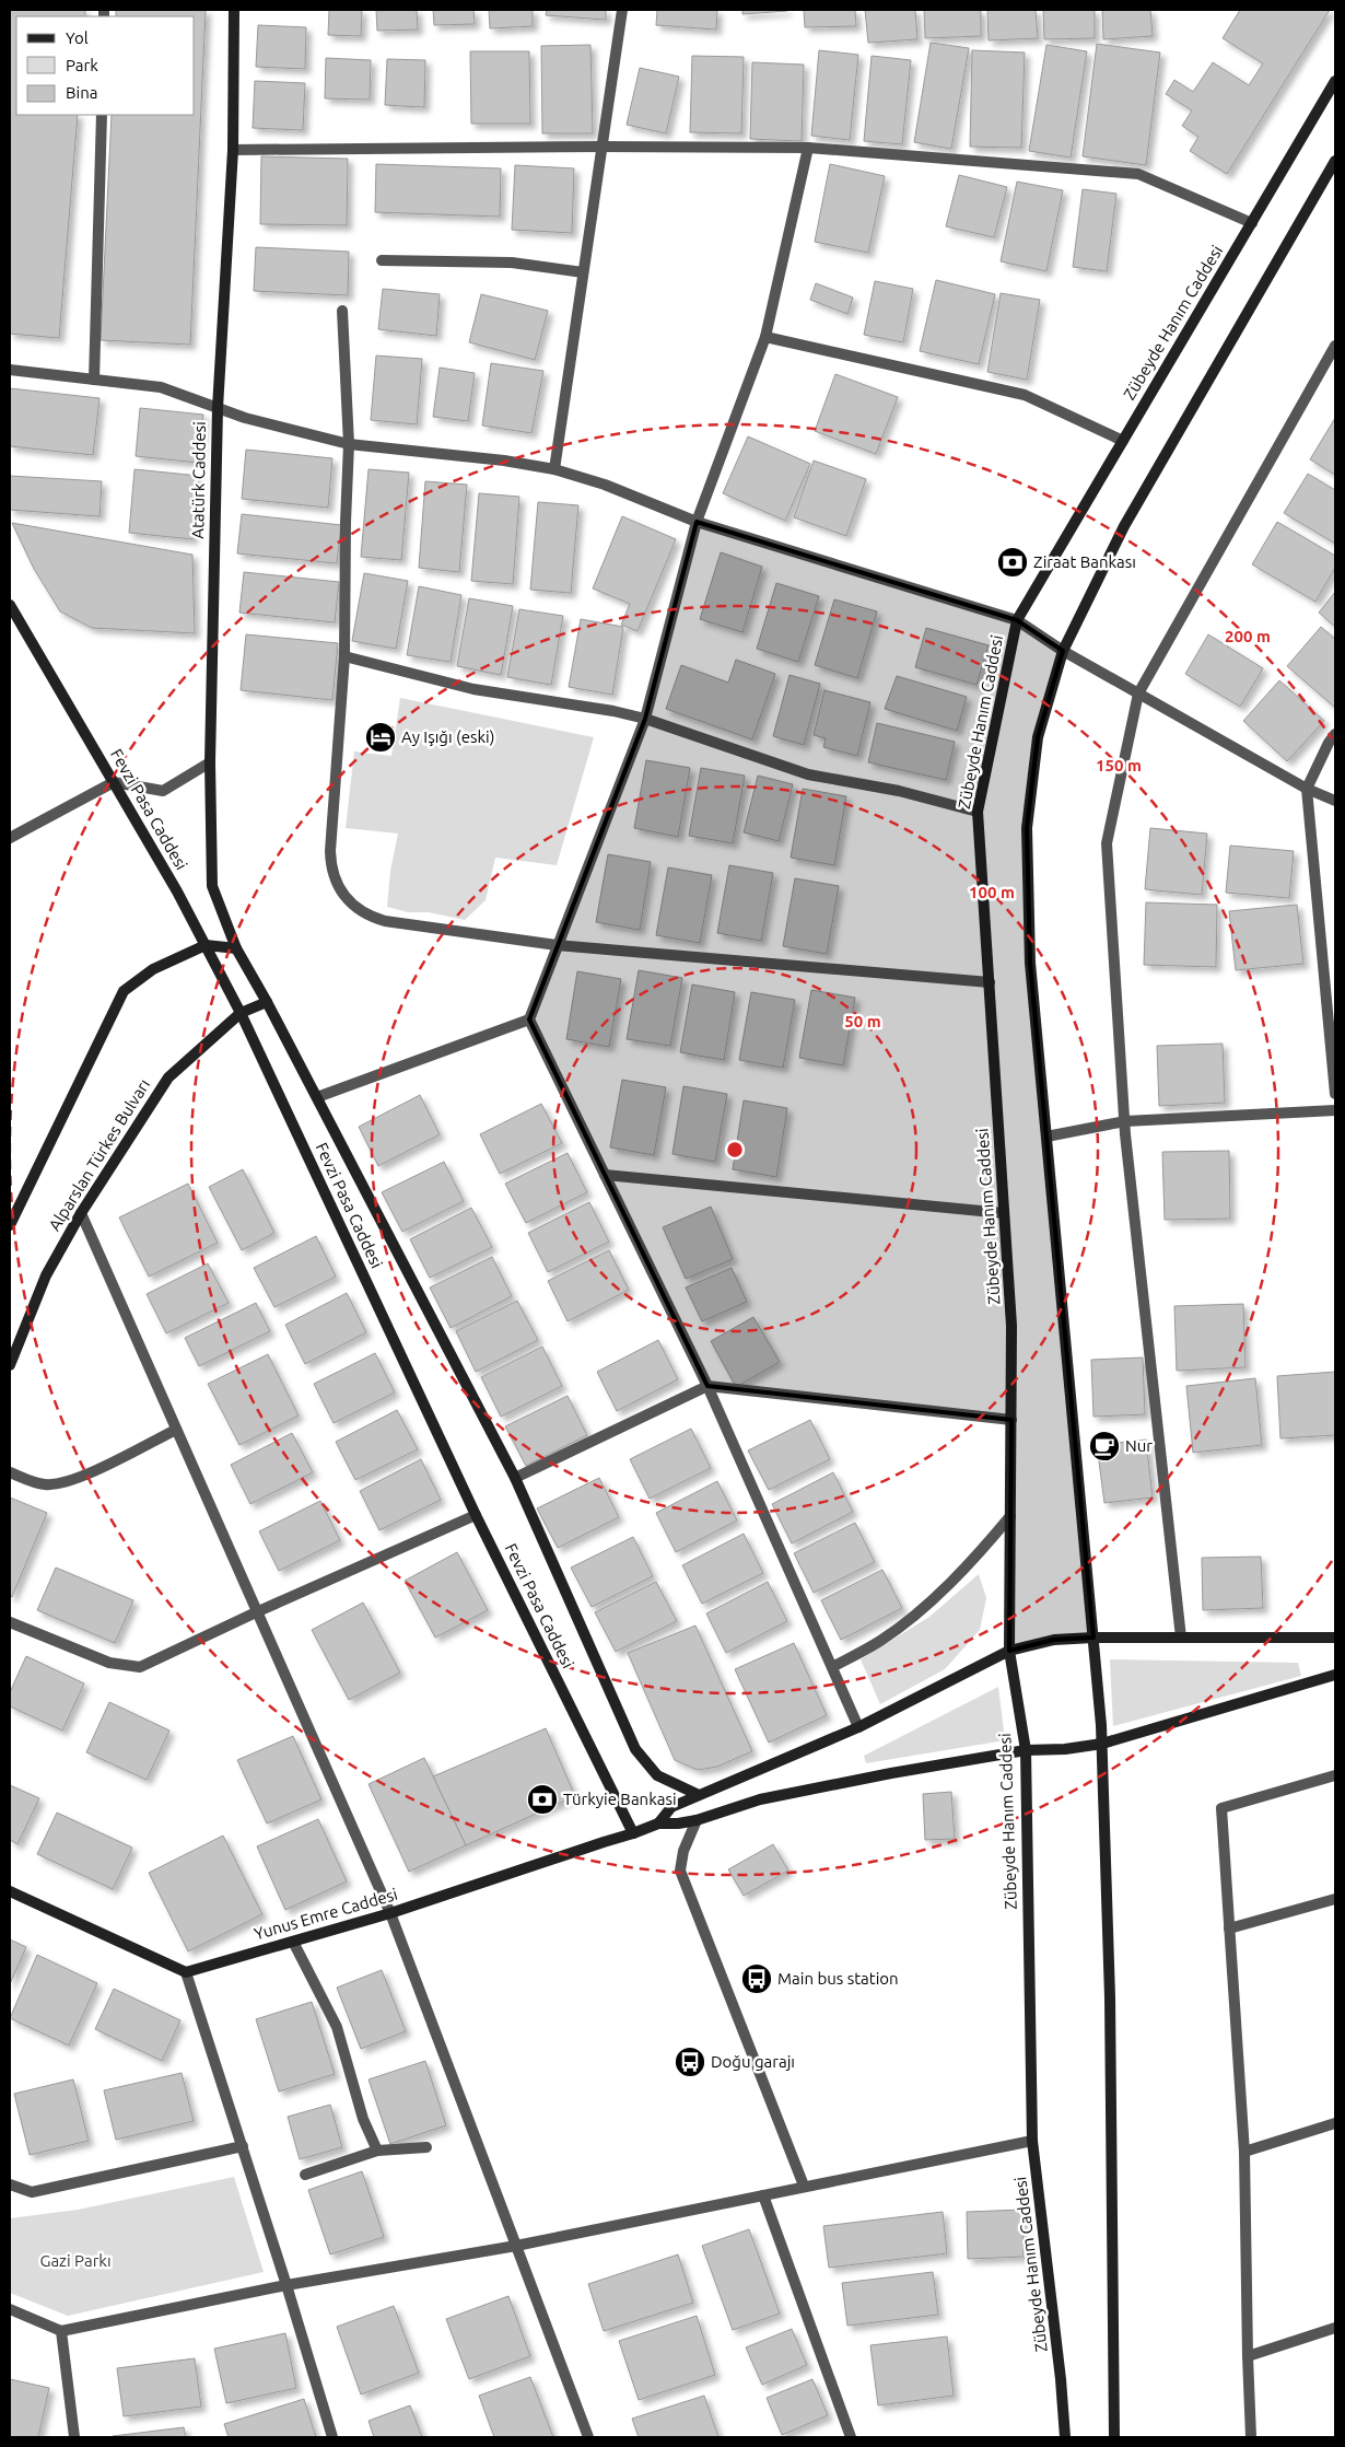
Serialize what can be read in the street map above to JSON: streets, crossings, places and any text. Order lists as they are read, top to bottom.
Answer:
{
  "streets": {
    "street": [
      "Zübeyde Hanım Caddesi",
      "Atatürk Caddesi",
      "Fevzi Pasa Caddesi",
      "Alparslan Türkes Bulvarı",
      "Yunus Emre Caddesi"
    ]
  },
  "crossings": [
    ["Atatürk Caddesi", "Fevzi Pasa Caddesi"],
    ["Fevzi Pasa Caddesi", "Alparslan Türkes Bulvarı"],
    ["Fevzi Pasa Caddesi", "Yunus Emre Caddesi"]
  ],
  "parks": ["Gazi Parkı"],
  "places": {
    "bank": ["Ziraat Bankası", "Türkyie Bankasi"],
    "hotel": ["Ay Işığı (eski)"],
    "cafe": ["Nur"],
    "bus stop": ["Main bus station", "Doğu garajı"]
  },
  "legend": ["Yol", "Park", "Bina"],
  "rings": [
    "200 m",
    "150 m",
    "100 m",
    "50 m"
  ]
}
